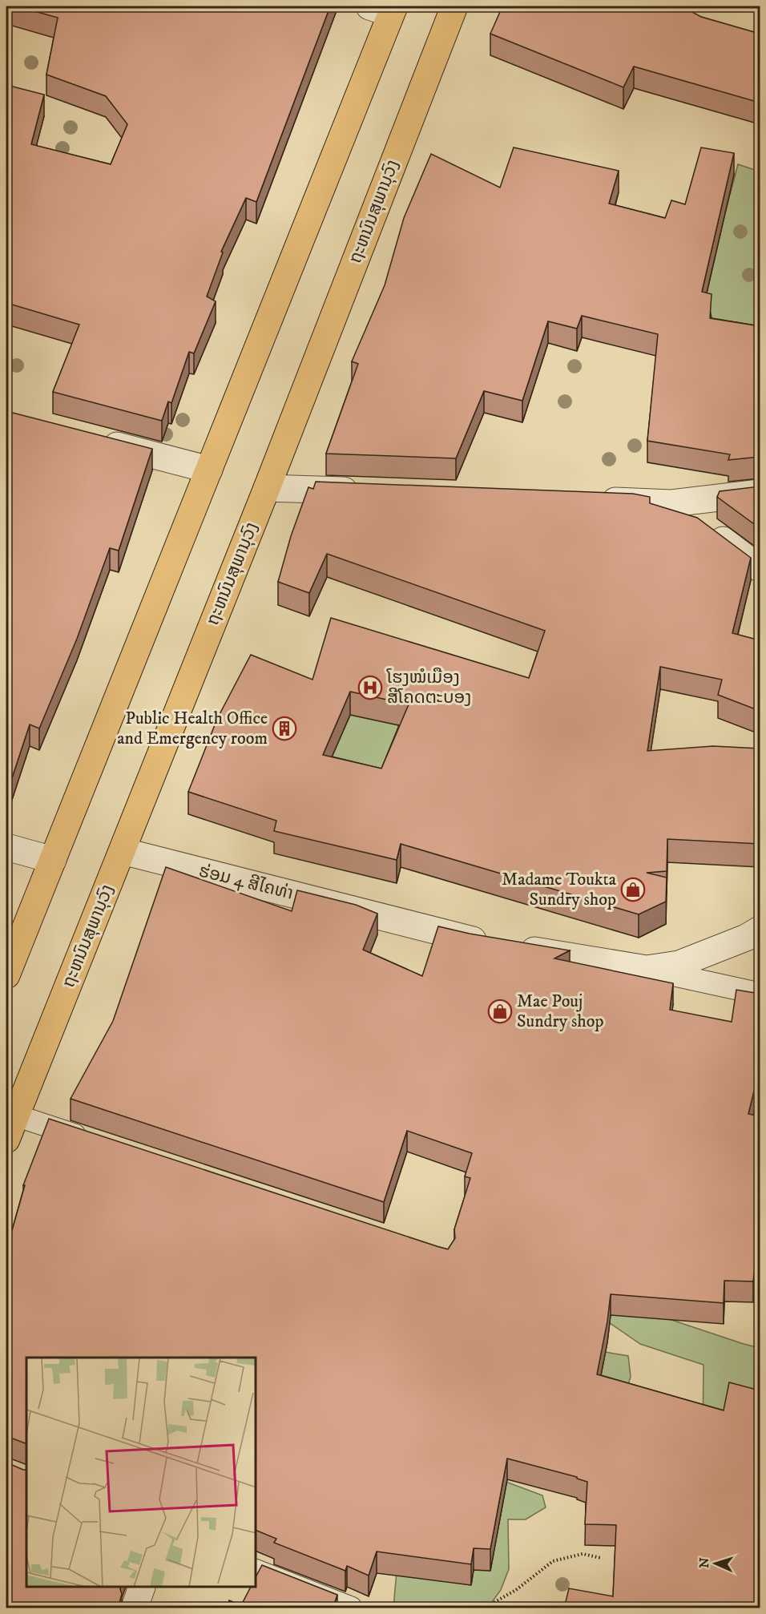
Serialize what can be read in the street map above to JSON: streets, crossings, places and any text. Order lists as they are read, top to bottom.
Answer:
{
  "streets": {
    "highway": ["ຖະຫນົນສຸພານຸວົງ"],
    "street": ["ຮ່ອມ 4 ສີໄຄທ່າ"]
  },
  "crossings": [
    ["ຖະຫນົນສຸພານຸວົງ", "ຮ່ອມ 4 ສີໄຄທ່າ"]
  ],
  "places": {
    "hospital": ["ໂຮງໝໍເມືອງ ສີໂຄດຕະບອງ"],
    "building": ["Public Health Office and Emergency room"],
    "shop": ["Madame Toukta Sundry shop", "Mae Pouj Sundry shop"]
  },
  "north": "left"
}
